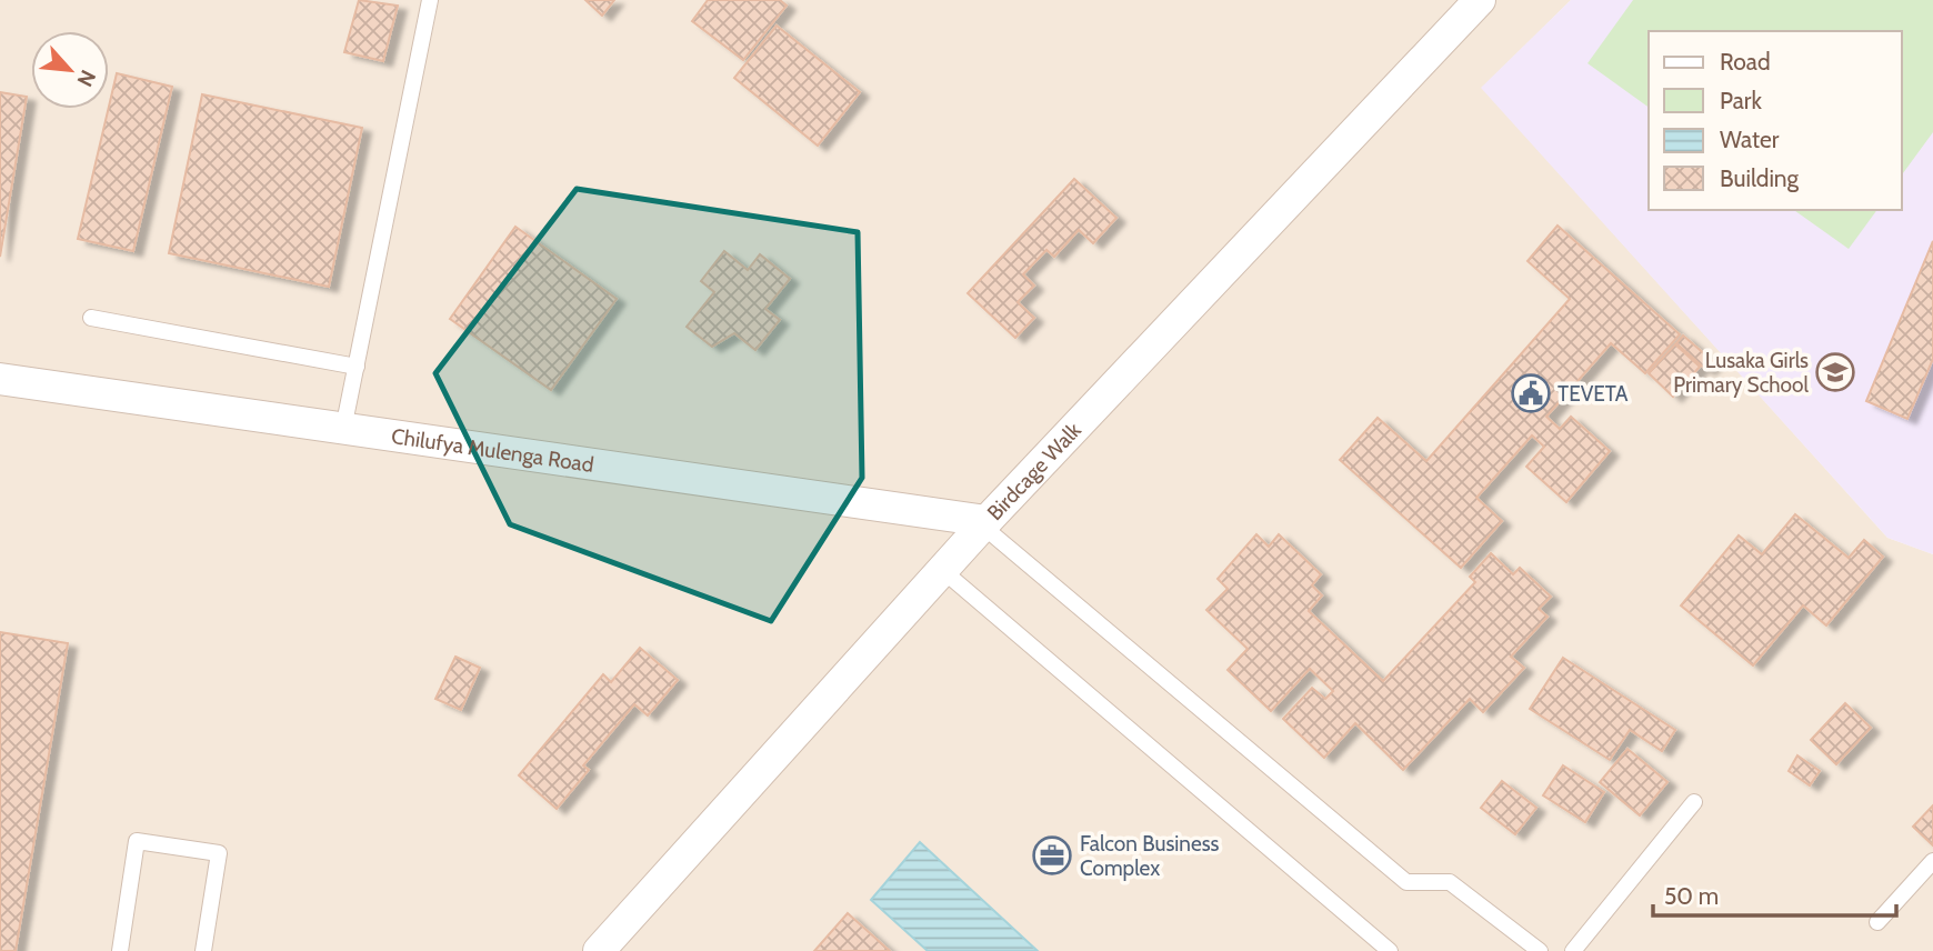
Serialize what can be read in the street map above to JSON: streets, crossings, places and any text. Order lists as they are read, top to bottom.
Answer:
{
  "streets": {
    "street": ["Chilufya Mulenga Road", "Birdcage Walk"]
  },
  "crossings": [
    ["Chilufya Mulenga Road", "Birdcage Walk"]
  ],
  "places": {
    "school or university": ["Lusaka Girls Primary School"],
    "public building": ["TEVETA"],
    "office": ["Falcon Business Complex"]
  },
  "legend": [
    "Road",
    "Park",
    "Water",
    "Building"
  ],
  "scale_bar": "50 m",
  "north": "bottom right"
}
